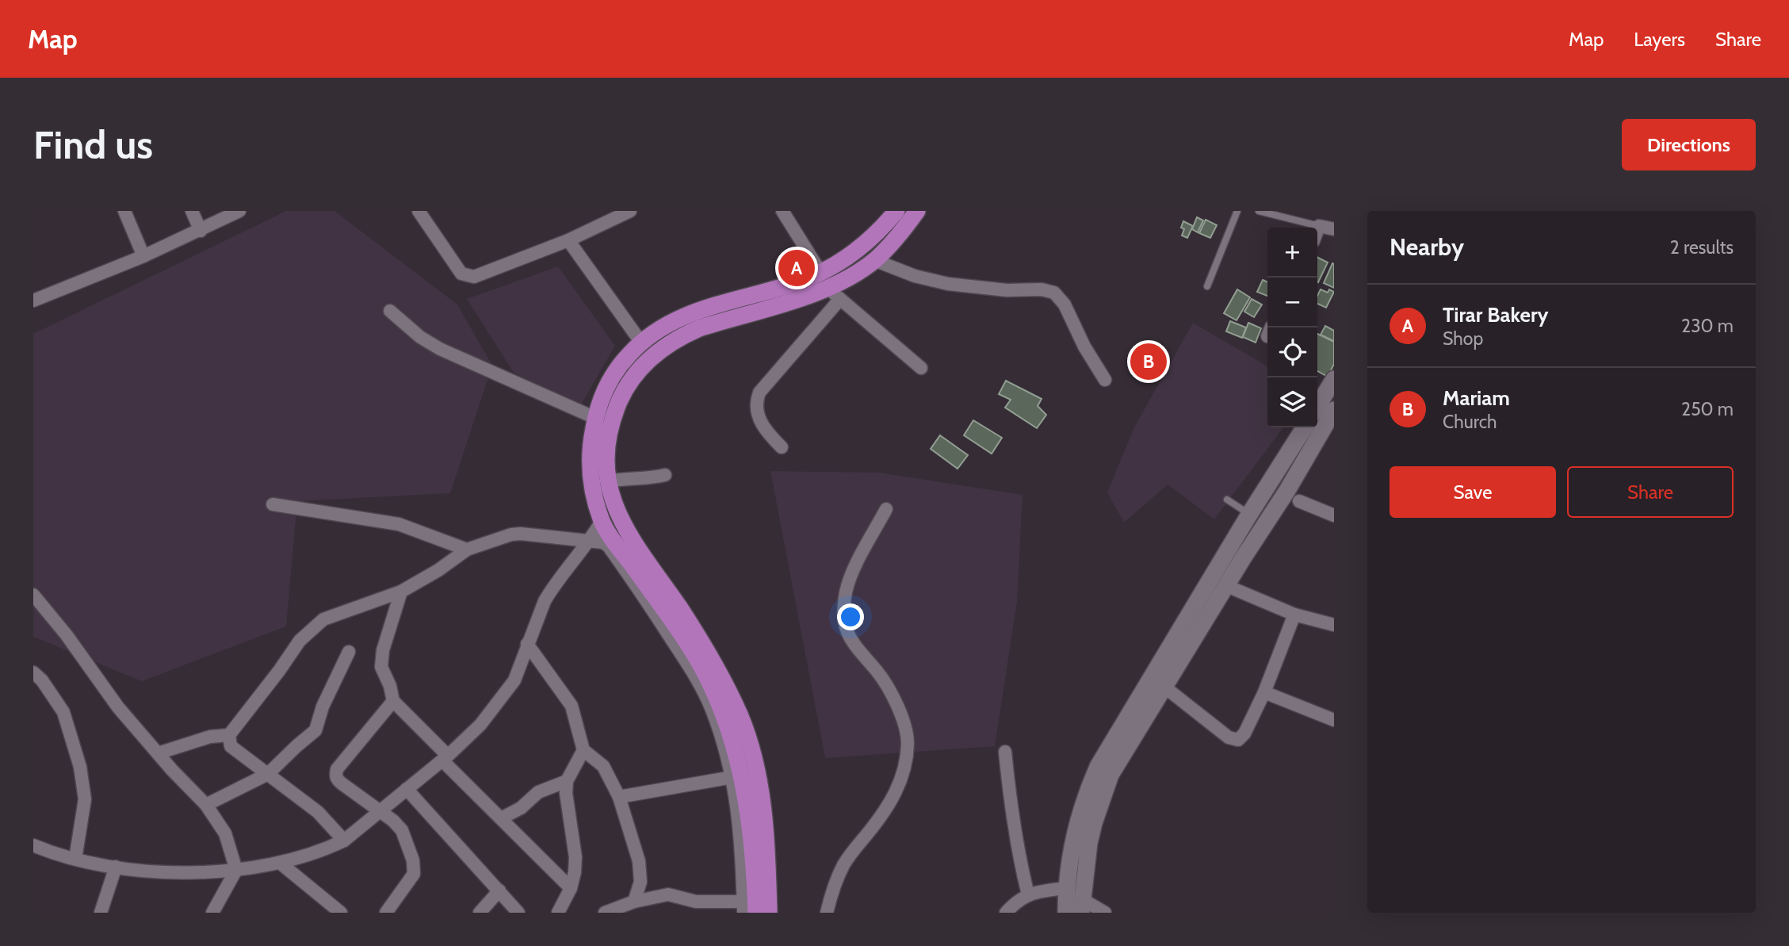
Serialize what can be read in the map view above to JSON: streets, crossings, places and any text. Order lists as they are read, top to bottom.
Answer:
{
  "page": {
    "header": "Map",
    "nav": ["Map", "Layers", "Share"],
    "buttons": [
      "Directions",
      ["Save", "Share"]
    ],
    "title": "Find us",
    "heading": ["Nearby", "2 results"],
    "map_buttons": ["+", "−"],
    "pins": ["A", "B"],
    "list": [
      {
        "mark": "A",
        "name": "Tirar Bakery",
        "note": "Shop",
        "value": "230 m"
      },
      {
        "mark": "B",
        "name": "Mariam",
        "note": "Church",
        "value": "250 m"
      }
    ]
  }
}
